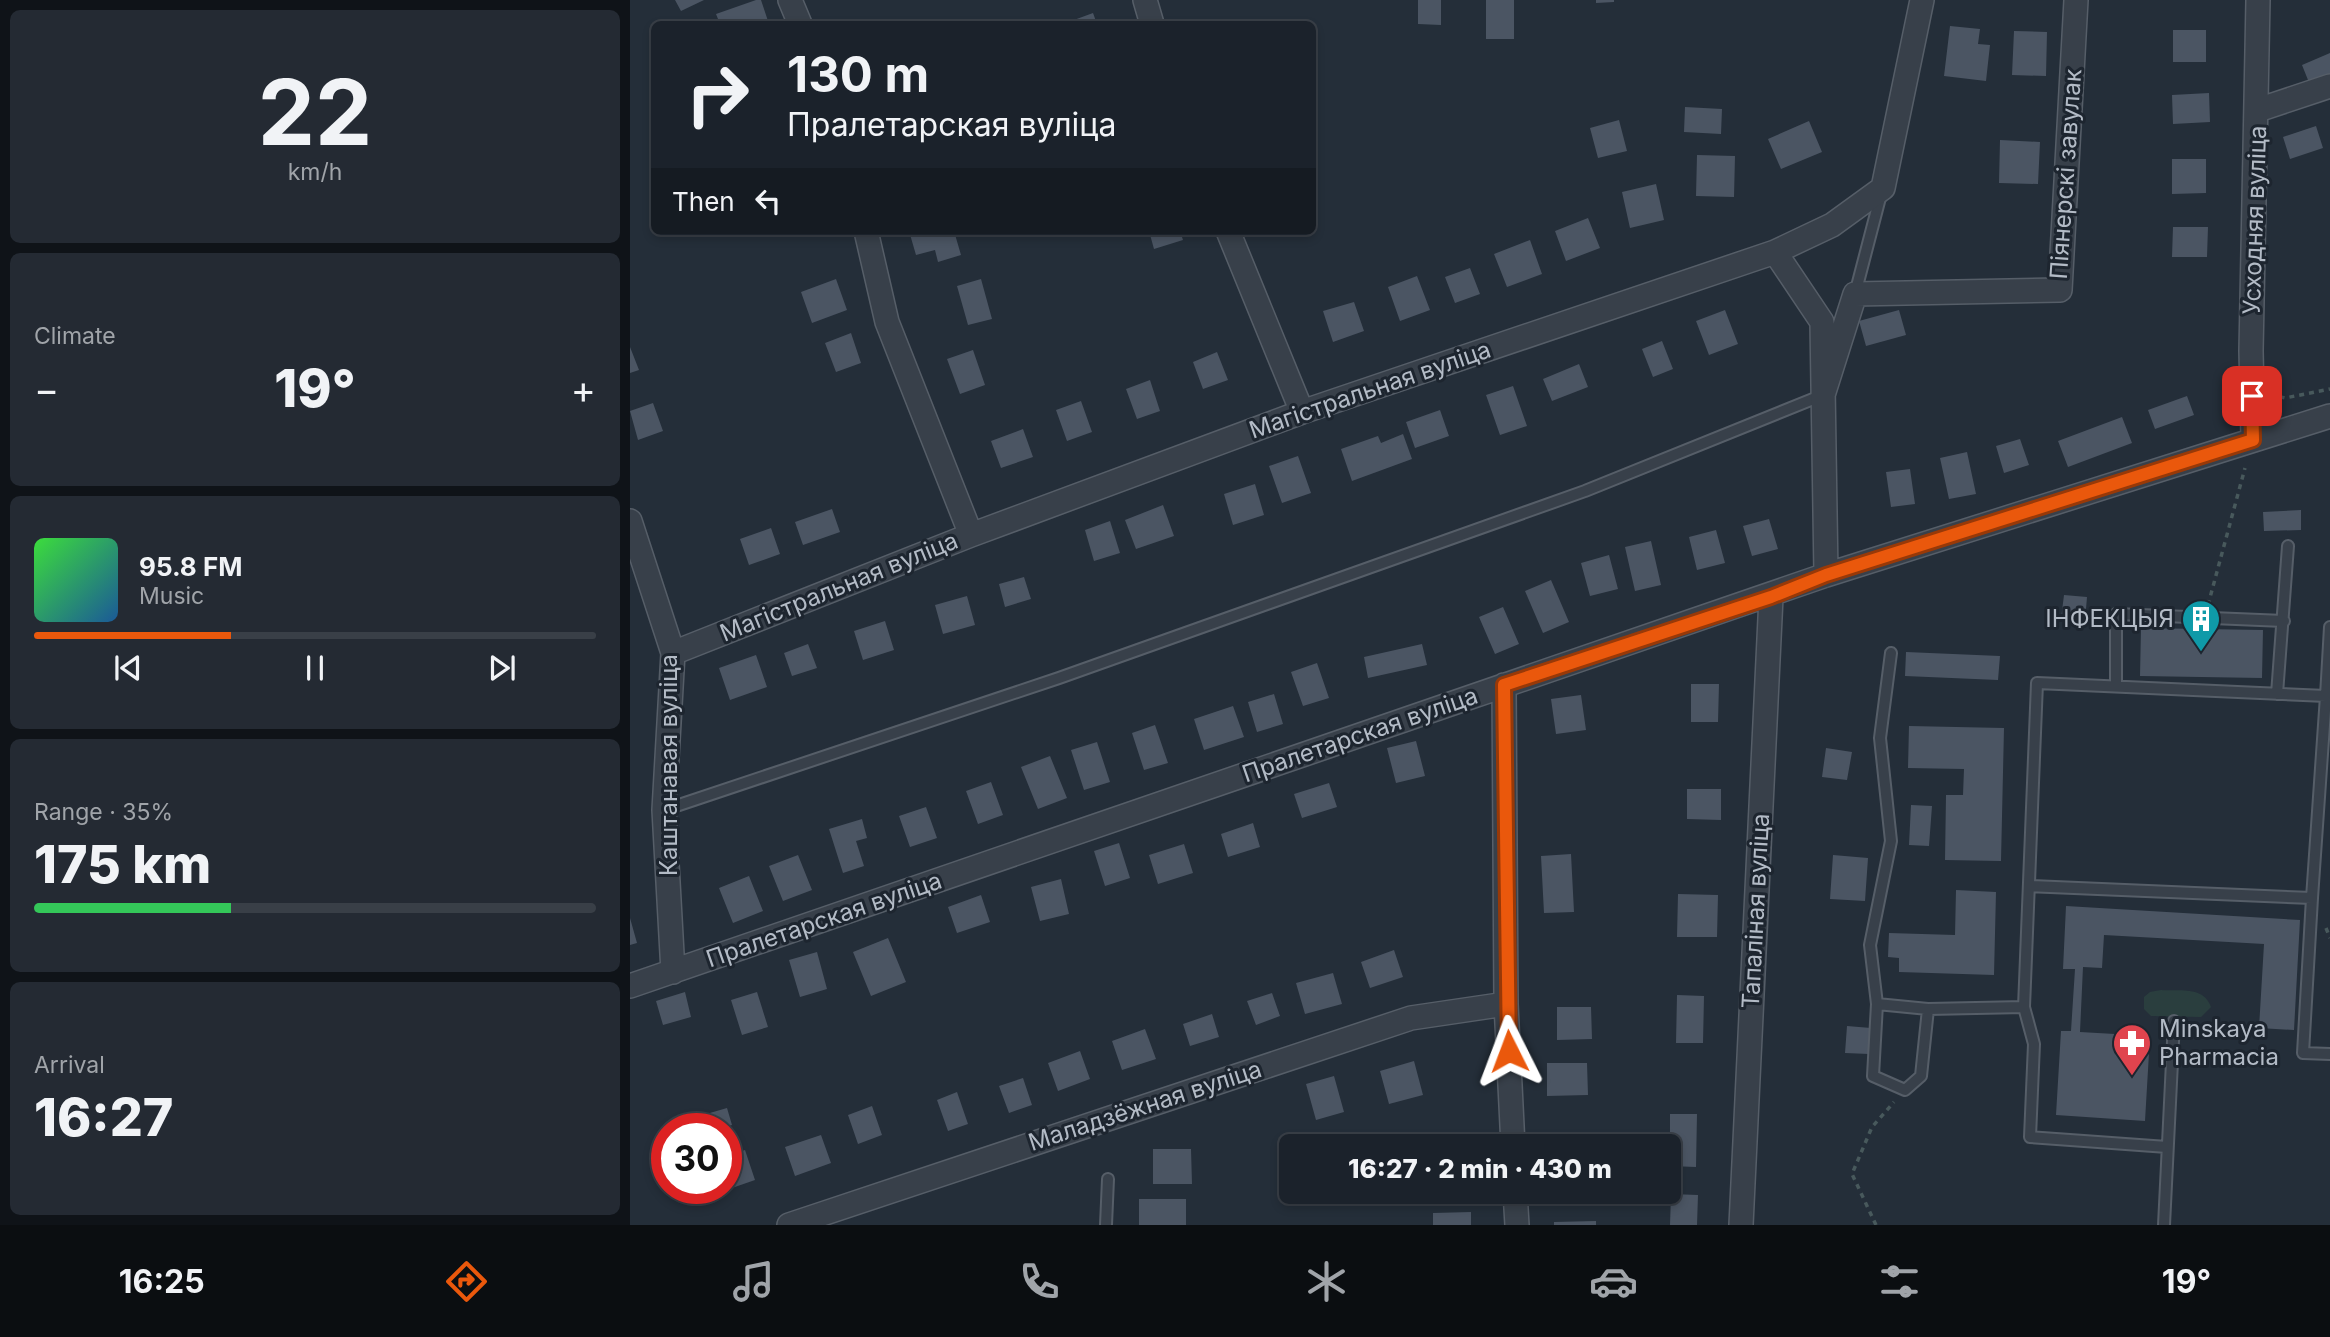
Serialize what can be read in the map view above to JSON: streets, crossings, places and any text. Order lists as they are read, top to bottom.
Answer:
{
  "streets": {
    "street": [
      "Піянерскі завулак",
      "Усходняя вуліца",
      "Магістральная вуліца",
      "Пралетарская вуліца",
      "Каштанавая вуліца",
      "Тапаліная вуліца",
      "Маладзёжная вуліца"
    ]
  },
  "crossings": [
    ["Усходняя вуліца", "Пралетарская вуліца"],
    ["Магістральная вуліца", "Каштанавая вуліца"],
    ["Пралетарская вуліца", "Каштанавая вуліца"],
    ["Пралетарская вуліца", "Тапаліная вуліца"]
  ],
  "places": {
    "building": ["ІНФЕКЦЫЯ"],
    "pharmacy": ["Minskaya Pharmacia"]
  },
  "page": {
    "tile": [
      ["22", "km/h"],
      "Climate",
      ["Range · 35%", "175 km"],
      ["Arrival", "16:27"]
    ],
    "turn": ["130 m", "Пралетарская вуліца"],
    "then": "Then",
    "heat": ["−", "19°", "+"],
    "song": ["95.8 FM", "Music"],
    "limit": "30",
    "trip": "16:27 · 2 min · 430 m",
    "tabs": ["16:25", "19°"]
  }
}
